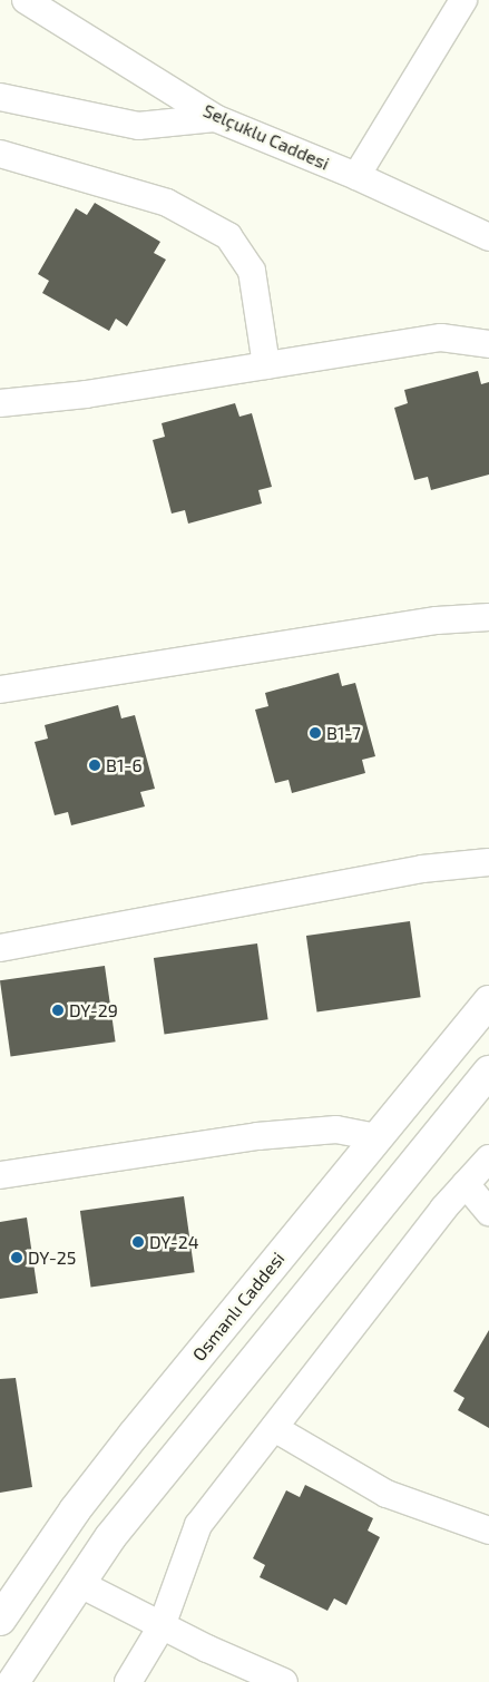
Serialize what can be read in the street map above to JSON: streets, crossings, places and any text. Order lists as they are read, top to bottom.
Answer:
{
  "streets": {
    "street": ["Selçuklu Caddesi", "Osmanlı Caddesi"]
  },
  "places": [
    "B1-7",
    "B1-6",
    "DY-29",
    "DY-24",
    "DY-25"
  ]
}
